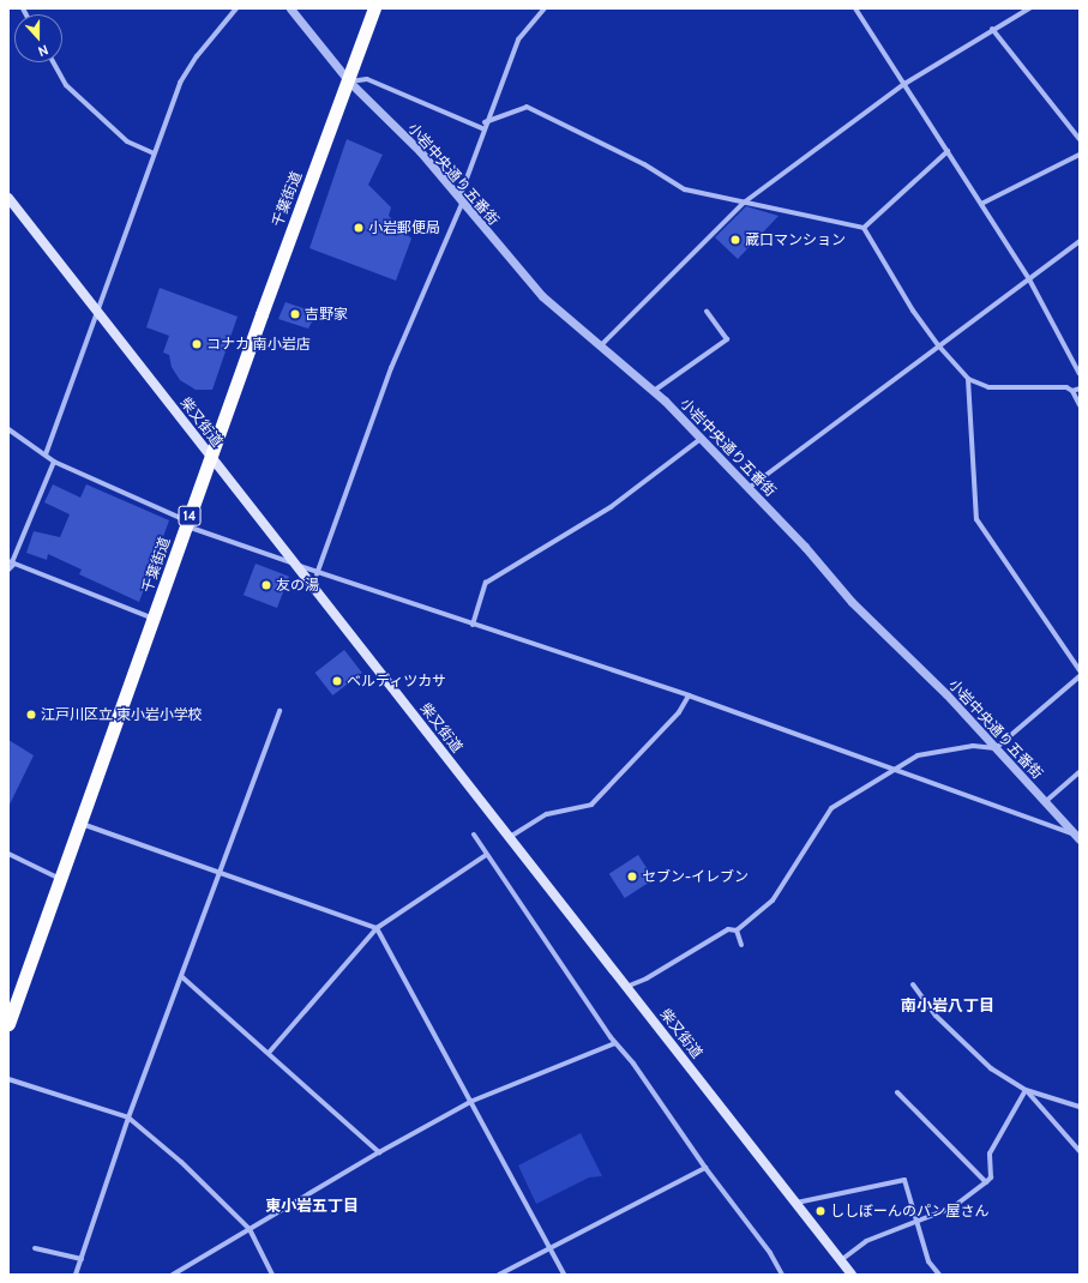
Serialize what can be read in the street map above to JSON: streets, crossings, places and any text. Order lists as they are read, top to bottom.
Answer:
{
  "streets": {
    "highway": ["千葉街道", "14"],
    "main road": ["柴又街道"],
    "street": ["小岩中央通り五番街"]
  },
  "crossings": [
    ["小岩中央通り五番街", "千葉街道"],
    ["千葉街道", "柴又街道"]
  ],
  "districts": ["南小岩八丁目", "東小岩五丁目"],
  "places": [
    "小岩郵便局",
    "蔵口マンション",
    "吉野家",
    "コナカ 南小岩店",
    "友の湯",
    "ベルディツカサ",
    "江戸川区立 東小岩小学校",
    "セブン-イレブン",
    "ししぼーんのパン屋さん"
  ],
  "north": "bottom"
}
